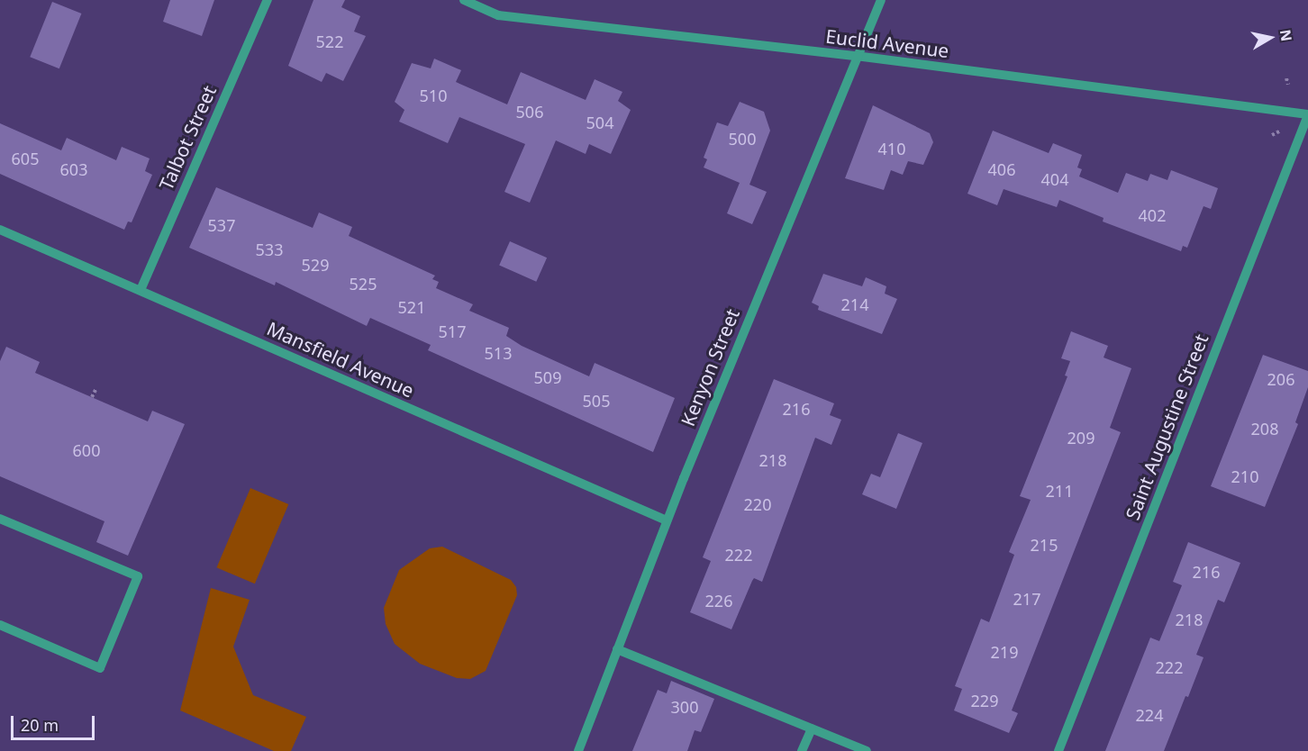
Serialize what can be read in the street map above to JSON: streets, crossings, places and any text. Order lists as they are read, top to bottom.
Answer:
{
  "streets": {
    "street": [
      "Euclid Avenue",
      "Talbot Street",
      "Mansfield Avenue",
      "Kenyon Street",
      "Saint Augustine Street"
    ]
  },
  "crossings": [
    ["Euclid Avenue", "Kenyon Street"],
    ["Euclid Avenue", "Saint Augustine Street"],
    ["Talbot Street", "Mansfield Avenue"],
    ["Mansfield Avenue", "Kenyon Street"]
  ],
  "house_numbers": [
    "522",
    "510",
    "506",
    "504",
    "500",
    "410",
    "605",
    "603",
    "406",
    "404",
    "402",
    "537",
    "533",
    "529",
    "525",
    "214",
    "521",
    "517",
    "513",
    "509",
    "206",
    "505",
    "216",
    "208",
    "209",
    "600",
    "218",
    "210",
    "211",
    "220",
    "215",
    "222",
    "216",
    "217",
    "226",
    "218",
    "219",
    "222",
    "229",
    "300",
    "224"
  ],
  "scale_bar": "20 m",
  "north": "right"
}
